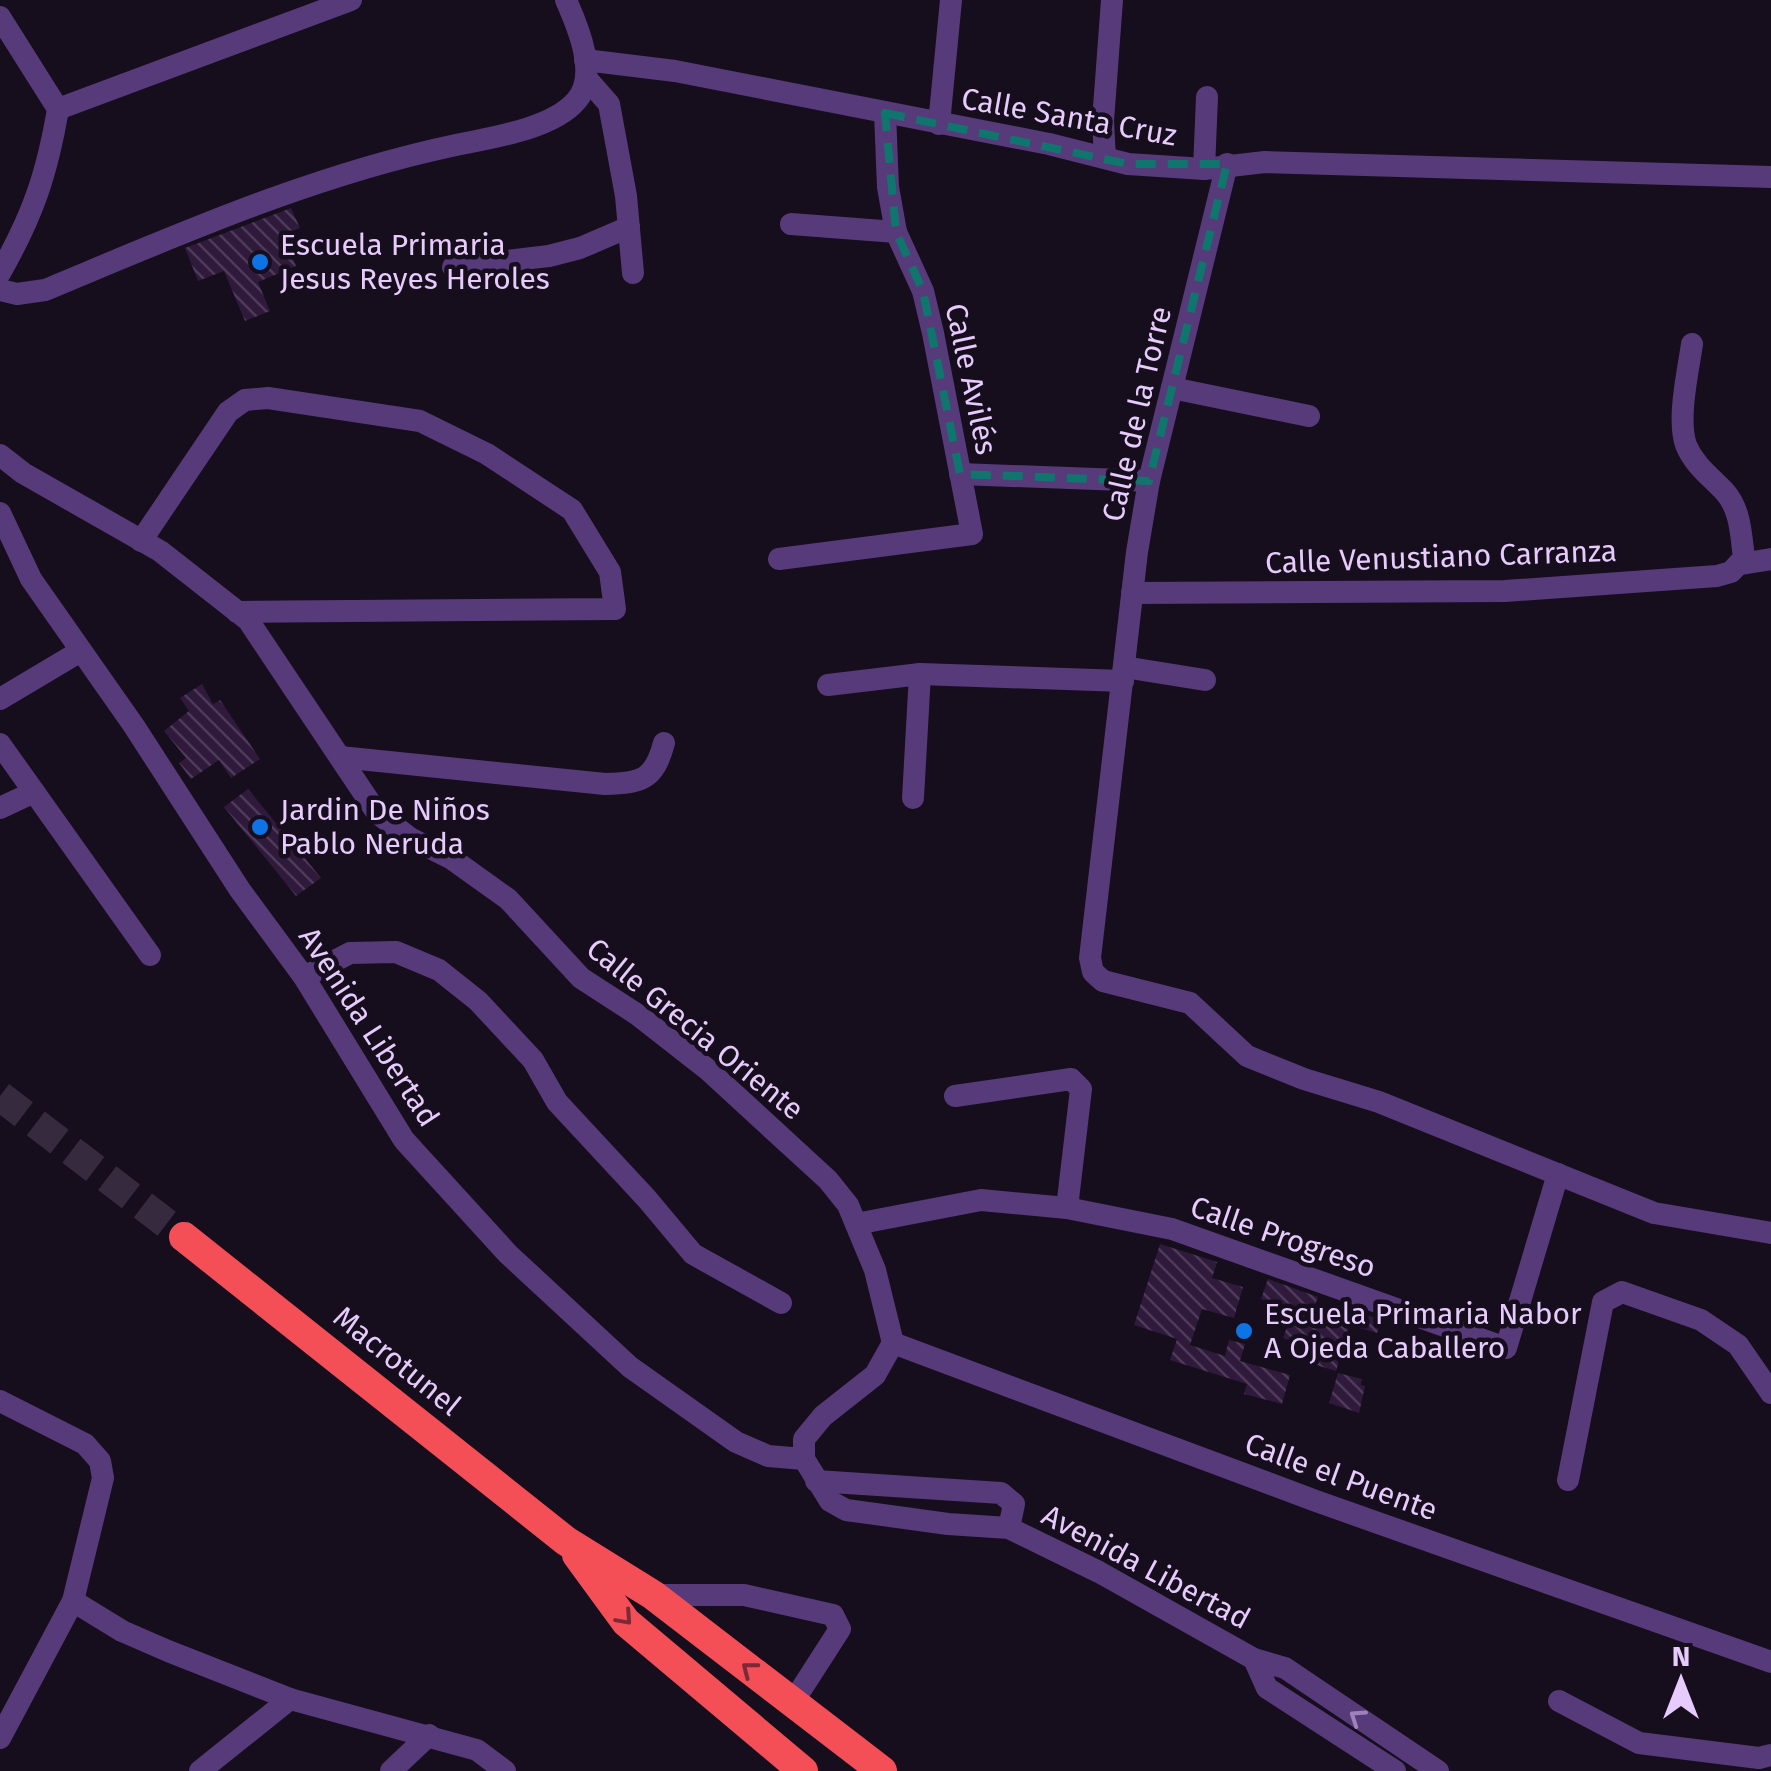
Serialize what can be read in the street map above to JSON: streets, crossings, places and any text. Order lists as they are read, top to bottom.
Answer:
{
  "streets": {
    "highway": ["Macrotunel"],
    "street": [
      "Calle Santa Cruz",
      "Calle Avilés",
      "Calle de la Torre",
      "Calle Venustiano Carranza",
      "Avenida Libertad",
      "Calle Grecia Oriente",
      "Calle Progreso",
      "Calle el Puente"
    ]
  },
  "crossings": [
    ["Calle Santa Cruz", "Calle Avilés"],
    ["Calle Santa Cruz", "Calle de la Torre"],
    ["Calle Avilés", "Calle de la Torre"],
    ["Calle de la Torre", "Calle Venustiano Carranza"],
    ["Calle de la Torre", "Calle Progreso"],
    ["Calle Grecia Oriente", "Calle Progreso"],
    ["Calle Grecia Oriente", "Calle el Puente"]
  ],
  "places": ["Escuela Primaria Jesus Reyes Heroles", "Jardin De Niños Pablo Neruda", "Escuela Primaria Nabor A Ojeda Caballero"],
  "north": "top"
}
